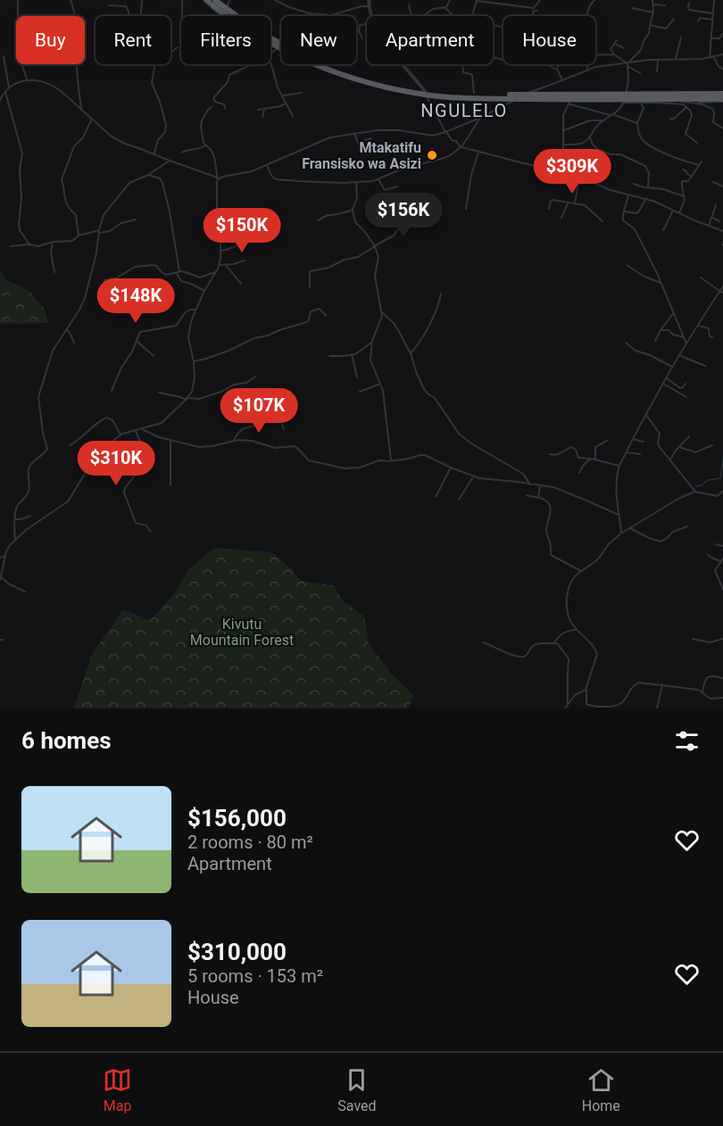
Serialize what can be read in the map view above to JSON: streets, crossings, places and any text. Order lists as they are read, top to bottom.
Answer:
{
  "districts": ["NGULELO"],
  "parks": ["Kivutu Mountain Forest"],
  "places": ["Mtakatifu Fransisko wa Asizi"],
  "page": {
    "chip": [
      "Buy",
      "Rent",
      "Filters",
      "New",
      "Apartment",
      "House"
    ],
    "price": [
      "$309K",
      "$156K",
      "$150K",
      "$148K",
      "$107K",
      "$310K"
    ],
    "heading": "6 homes",
    "list": [
      {
        "name": "$156,000",
        "note": "2 rooms · 80 m² · Apartment"
      },
      {
        "name": "$310,000",
        "note": "5 rooms · 153 m² · House"
      }
    ],
    "tabs": ["Map", "Saved", "Home"]
  }
}
